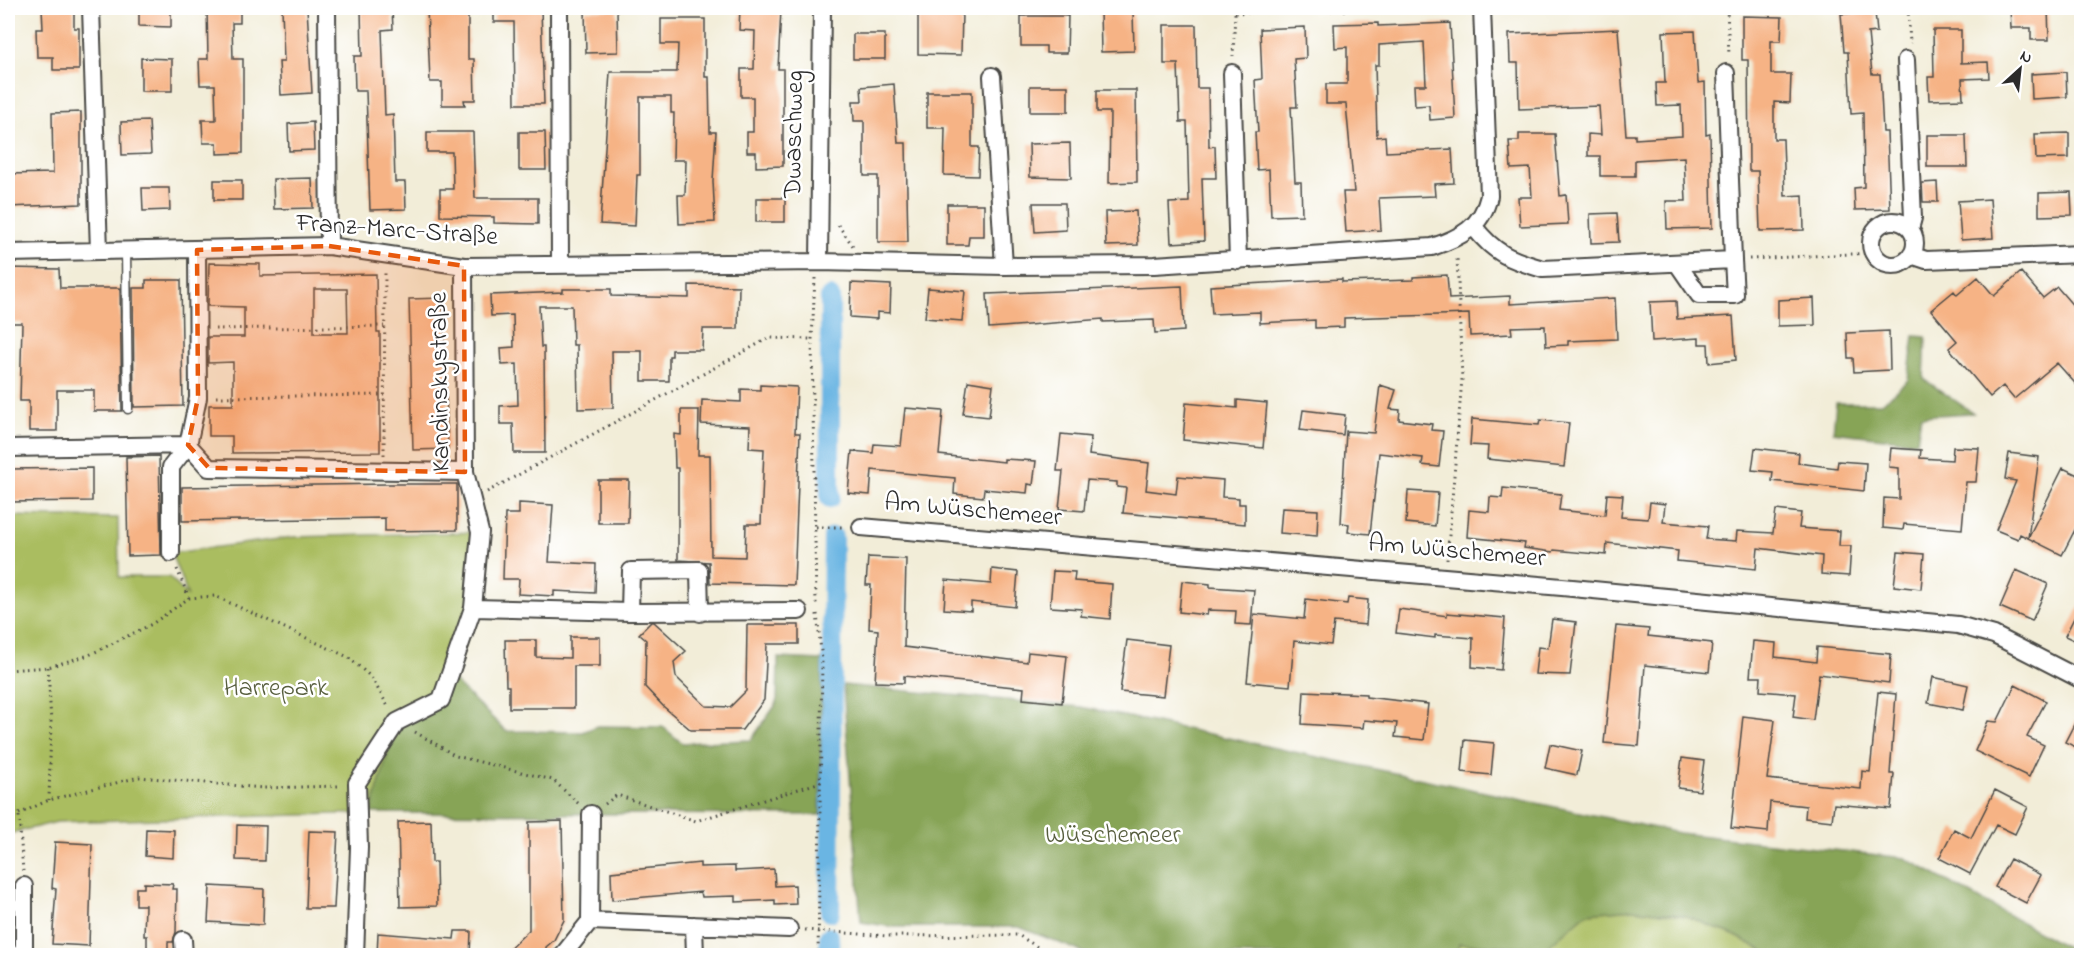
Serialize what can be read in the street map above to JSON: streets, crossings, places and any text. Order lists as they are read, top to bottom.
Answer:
{
  "streets": {
    "street": [
      "Dwaschweg",
      "Franz-Marc-Straße",
      "Kandinskystraße",
      "Am Wüschemeer"
    ]
  },
  "crossings": [
    ["Dwaschweg", "Franz-Marc-Straße"],
    ["Franz-Marc-Straße", "Kandinskystraße"]
  ],
  "parks": ["Harrepark", "Wüschemeer"],
  "north": "top right"
}
